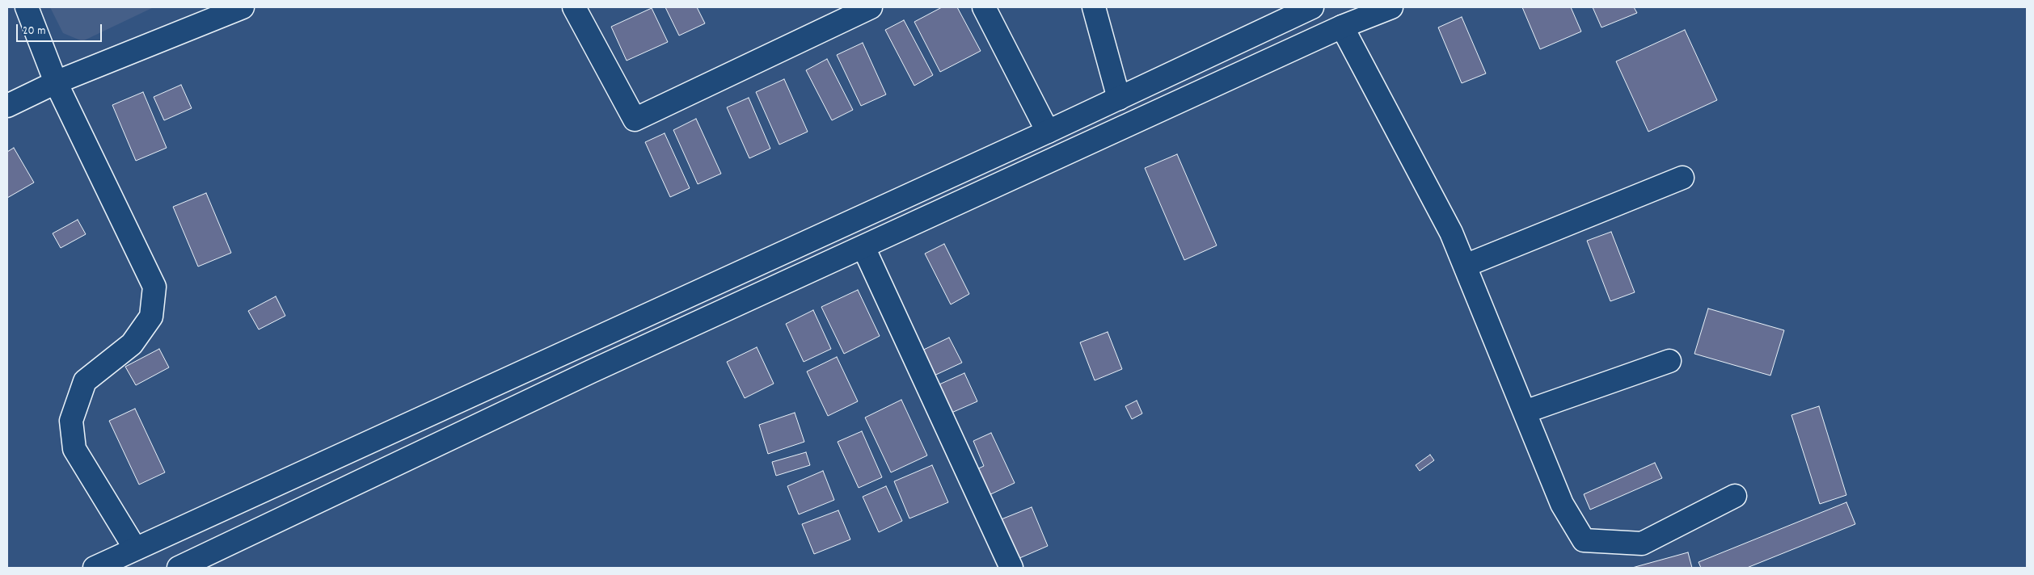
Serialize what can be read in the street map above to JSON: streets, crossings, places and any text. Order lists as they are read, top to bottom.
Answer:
{
  "scale_bar": "20 m"
}
